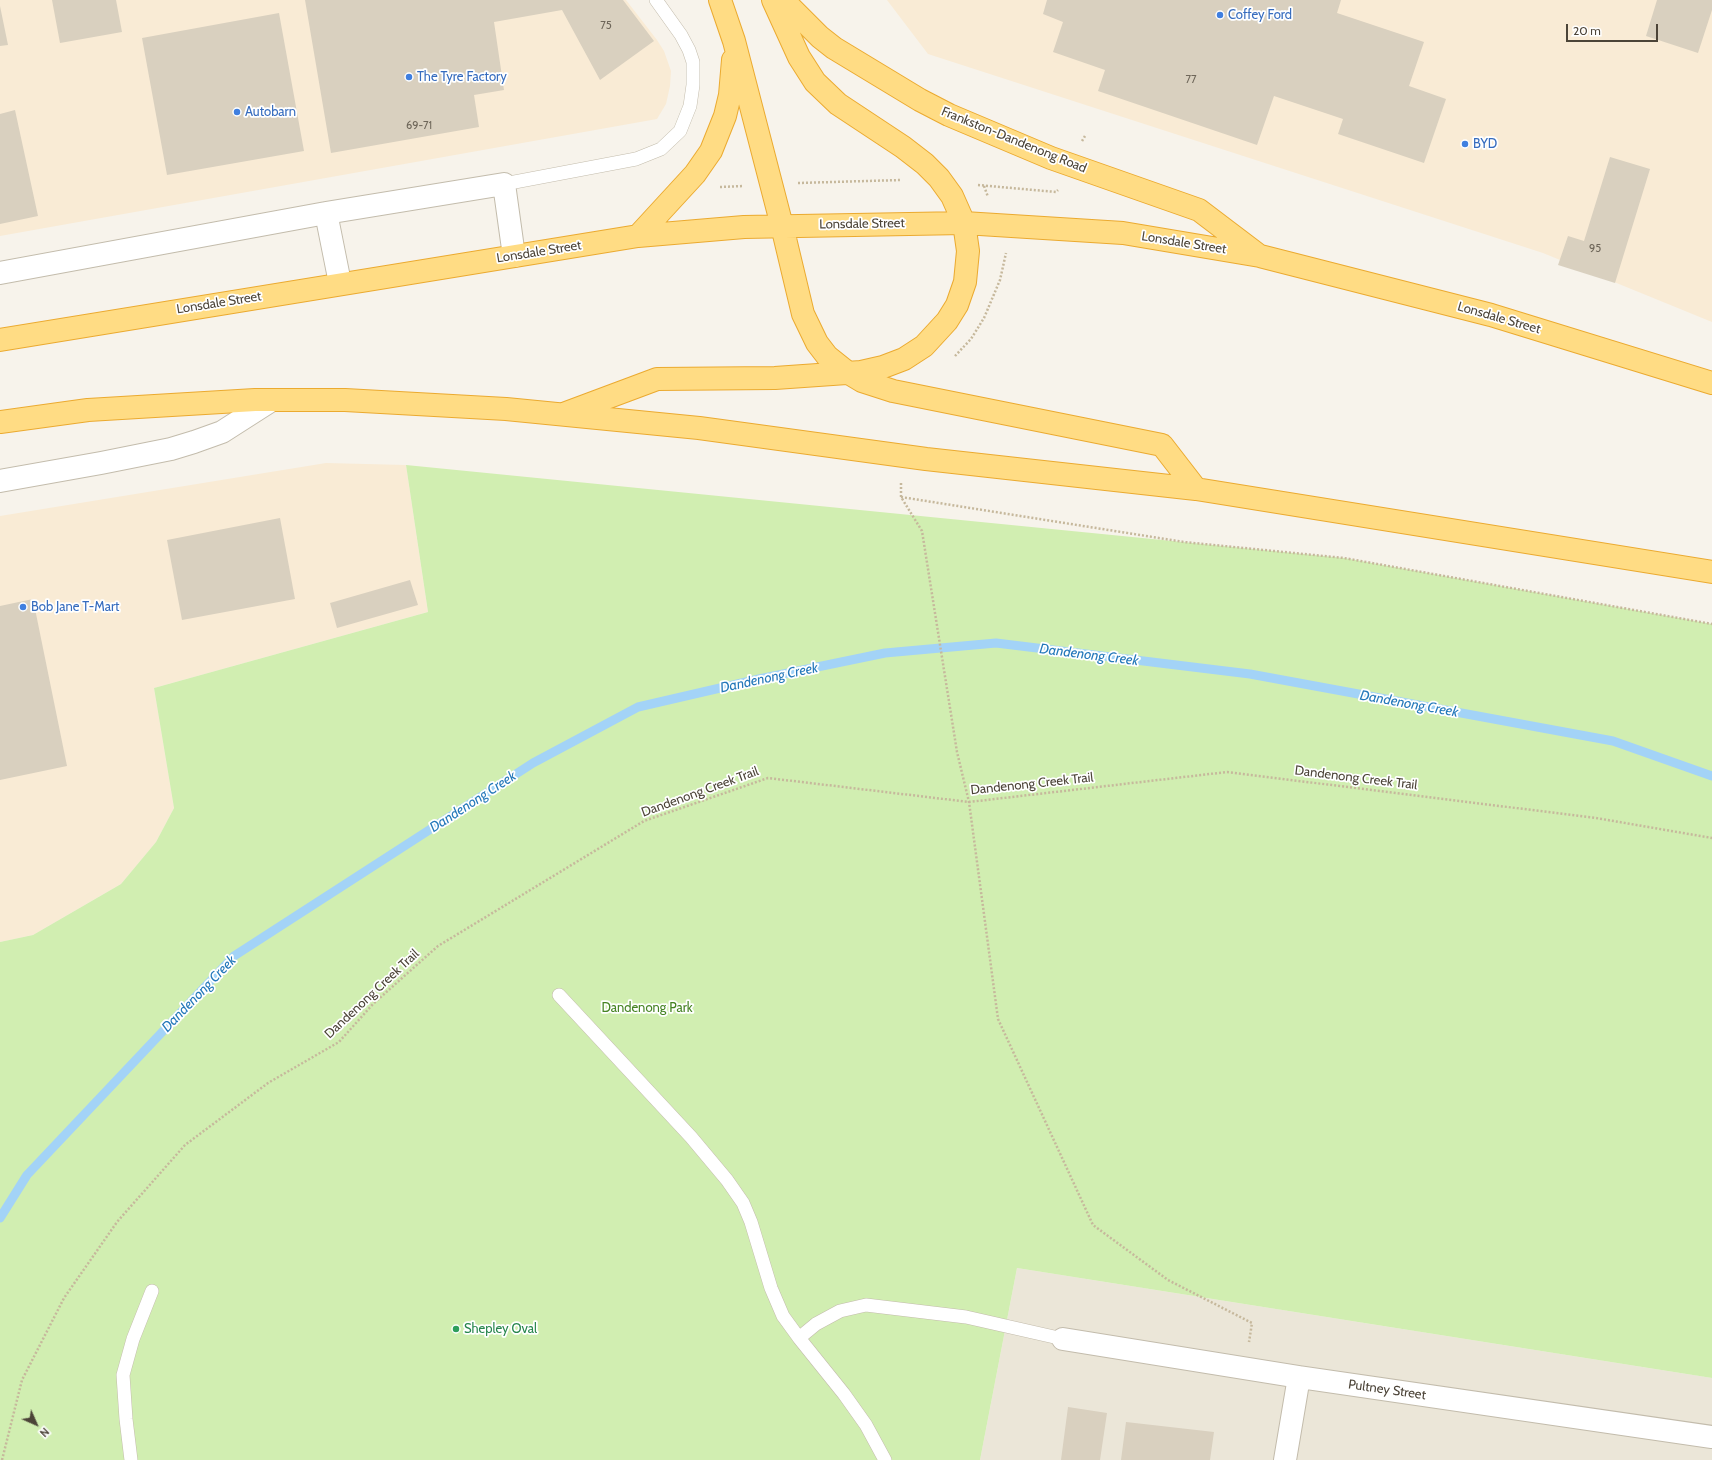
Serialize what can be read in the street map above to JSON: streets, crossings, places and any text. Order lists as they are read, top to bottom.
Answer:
{
  "streets": {
    "highway": ["Frankston-Dandenong Road", "Lonsdale Street"],
    "street": ["Pultney Street"],
    "path": ["Dandenong Creek Trail"]
  },
  "crossings": [
    ["Frankston-Dandenong Road", "Lonsdale Street"]
  ],
  "water": ["Dandenong Creek"],
  "parks": ["Dandenong Park"],
  "places": [
    "Coffey Ford",
    "The Tyre Factory",
    "Autobarn",
    "BYD",
    "Bob Jane T-Mart",
    "Shepley Oval"
  ],
  "house_numbers": [
    "75",
    "77",
    "69-71",
    "95"
  ],
  "scale_bar": "20 m",
  "north": "bottom right"
}
